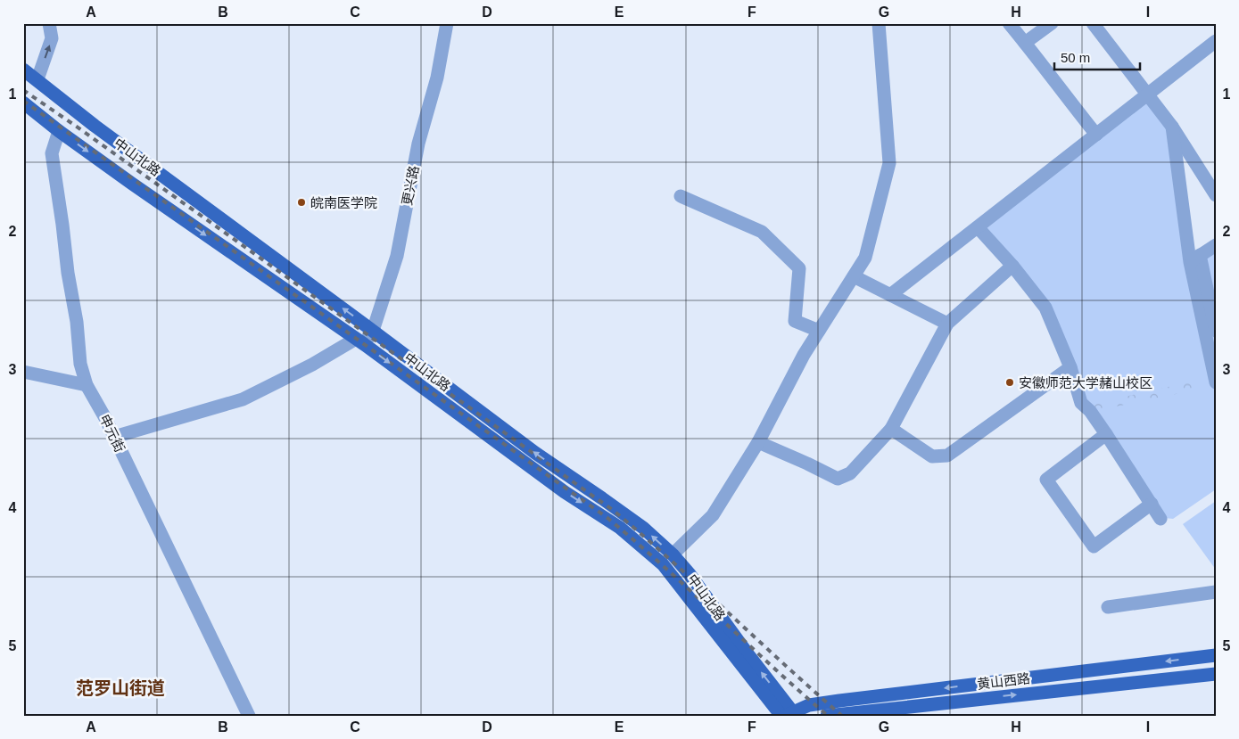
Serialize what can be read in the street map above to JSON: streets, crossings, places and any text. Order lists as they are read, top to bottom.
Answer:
{
  "streets": {
    "main road": ["中山北路", "黄山西路"],
    "street": ["更兴路", "申元街"]
  },
  "crossings": [
    ["中山北路", "更兴路"],
    ["中山北路", "黄山西路"]
  ],
  "districts": ["范罗山街道"],
  "places": ["皖南医学院", "安徽师范大学赭山校区"],
  "scale_bar": "50 m",
  "grid": {
    "columns": [
      "A",
      "B",
      "C",
      "D",
      "E",
      "F",
      "G",
      "H",
      "I"
    ],
    "rows": [
      "1",
      "2",
      "3",
      "4",
      "5"
    ]
  }
}
